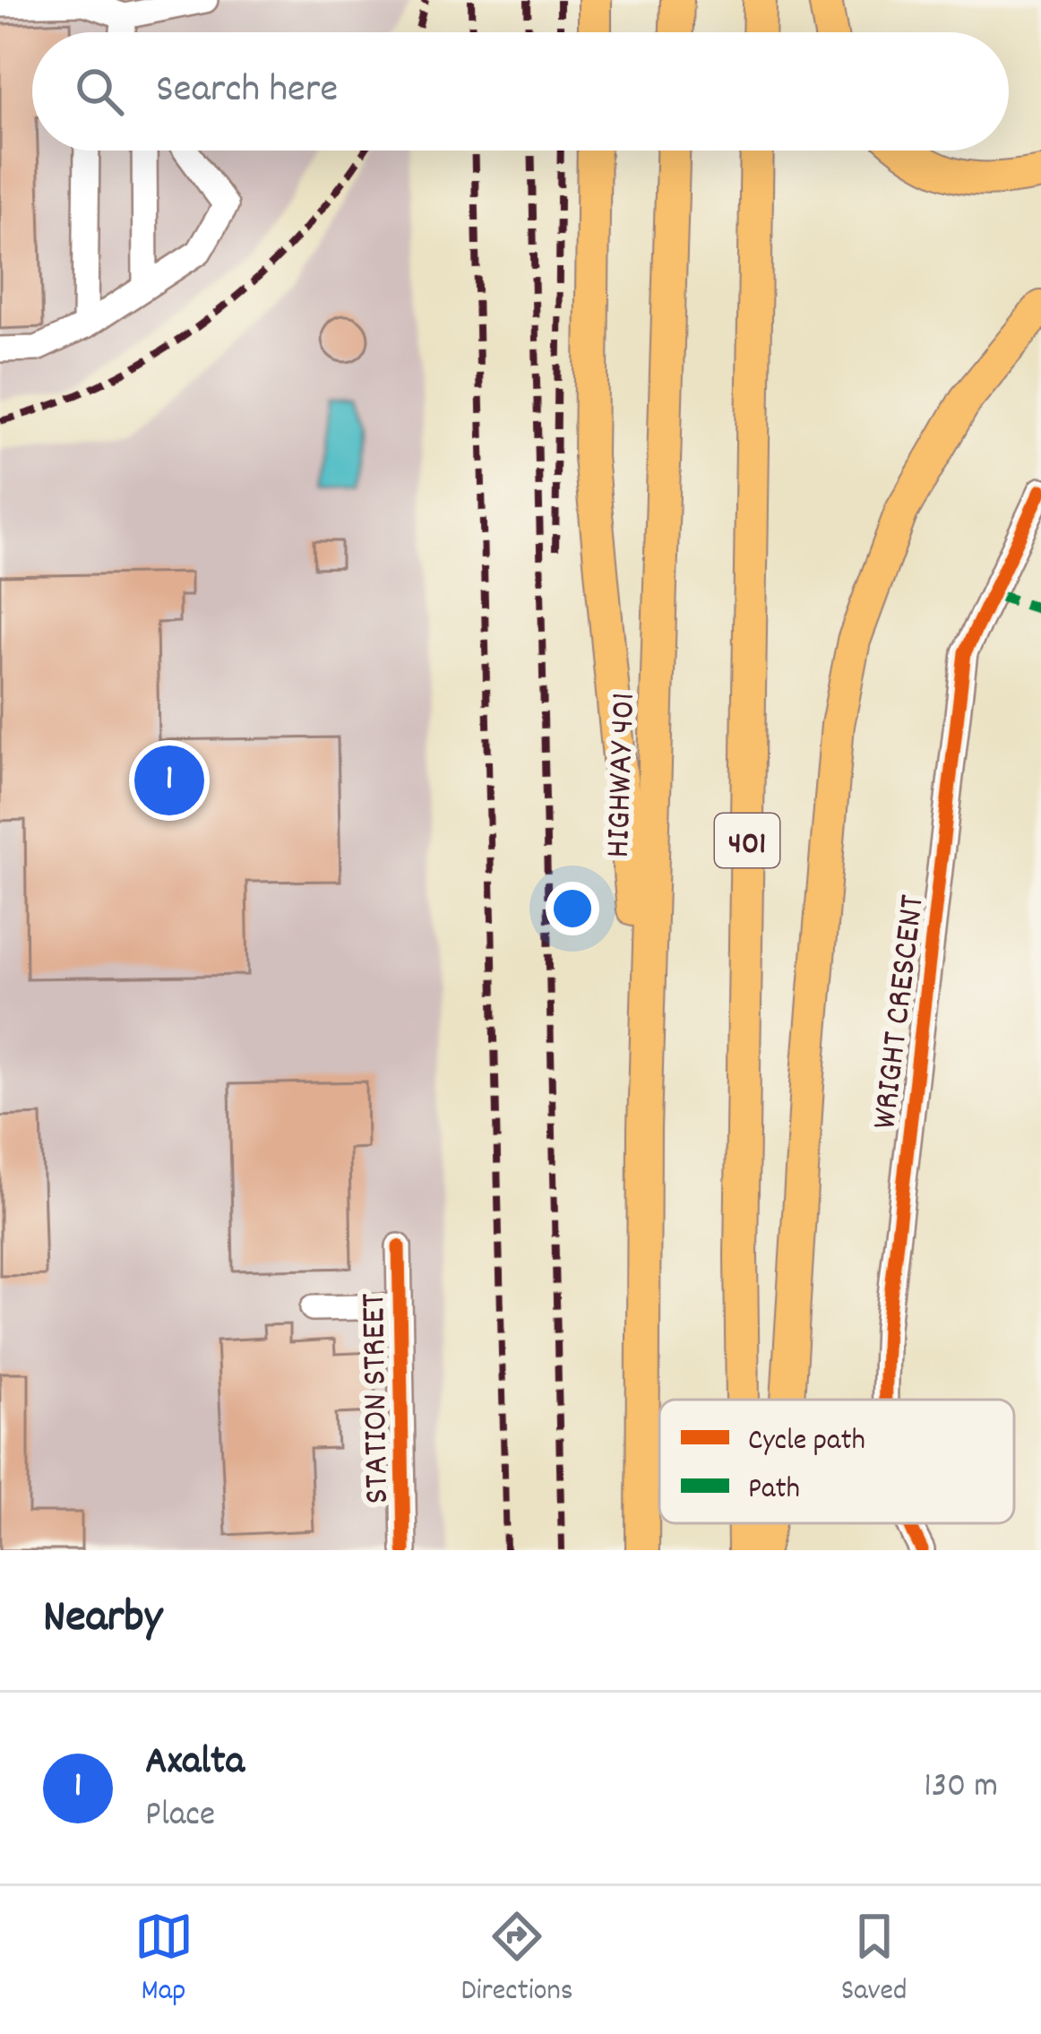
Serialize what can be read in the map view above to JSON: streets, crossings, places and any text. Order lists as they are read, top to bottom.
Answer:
{
  "streets": {
    "highway": ["HIGHWAY 401", "401"],
    "street": ["WRIGHT CRESCENT", "STATION STREET"]
  },
  "legend": ["Cycle path", "Path"],
  "page": {
    "search": "Search here",
    "pins": "1",
    "heading": "Nearby",
    "list": [
      {
        "mark": "1",
        "name": "Axalta",
        "note": "Place",
        "value": "130 m"
      }
    ],
    "nav": ["Map", "Directions", "Saved"]
  }
}
